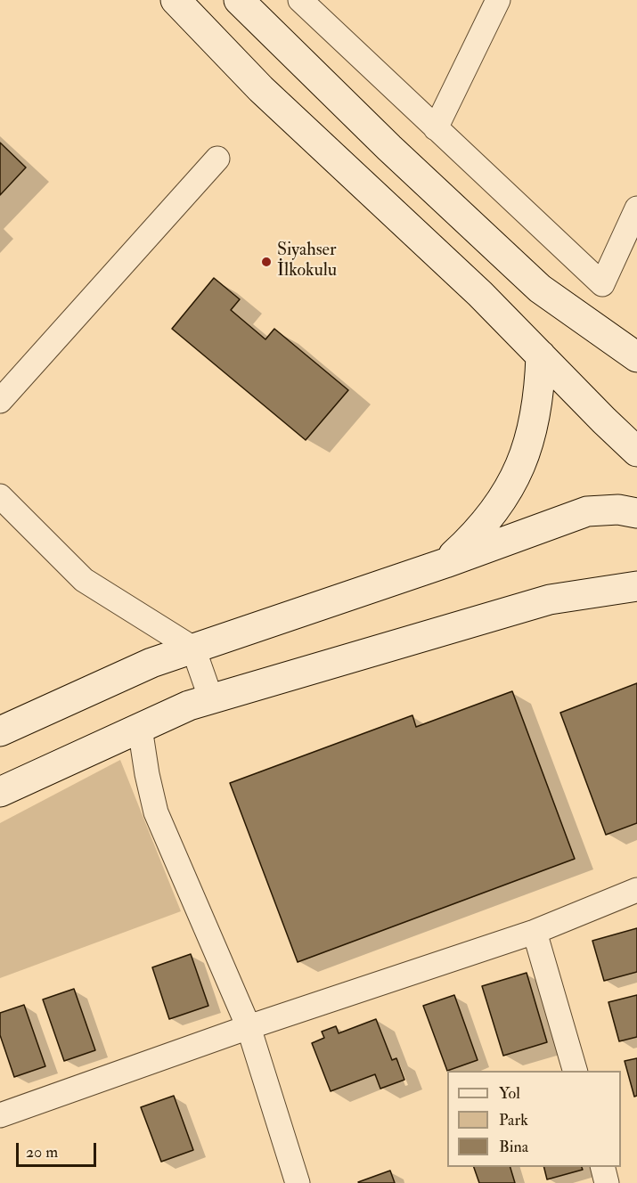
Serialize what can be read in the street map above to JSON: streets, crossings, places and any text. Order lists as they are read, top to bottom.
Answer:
{
  "places": ["Siyahser İlkokulu"],
  "legend": ["Yol", "Park", "Bina"],
  "scale_bar": "20 m"
}
